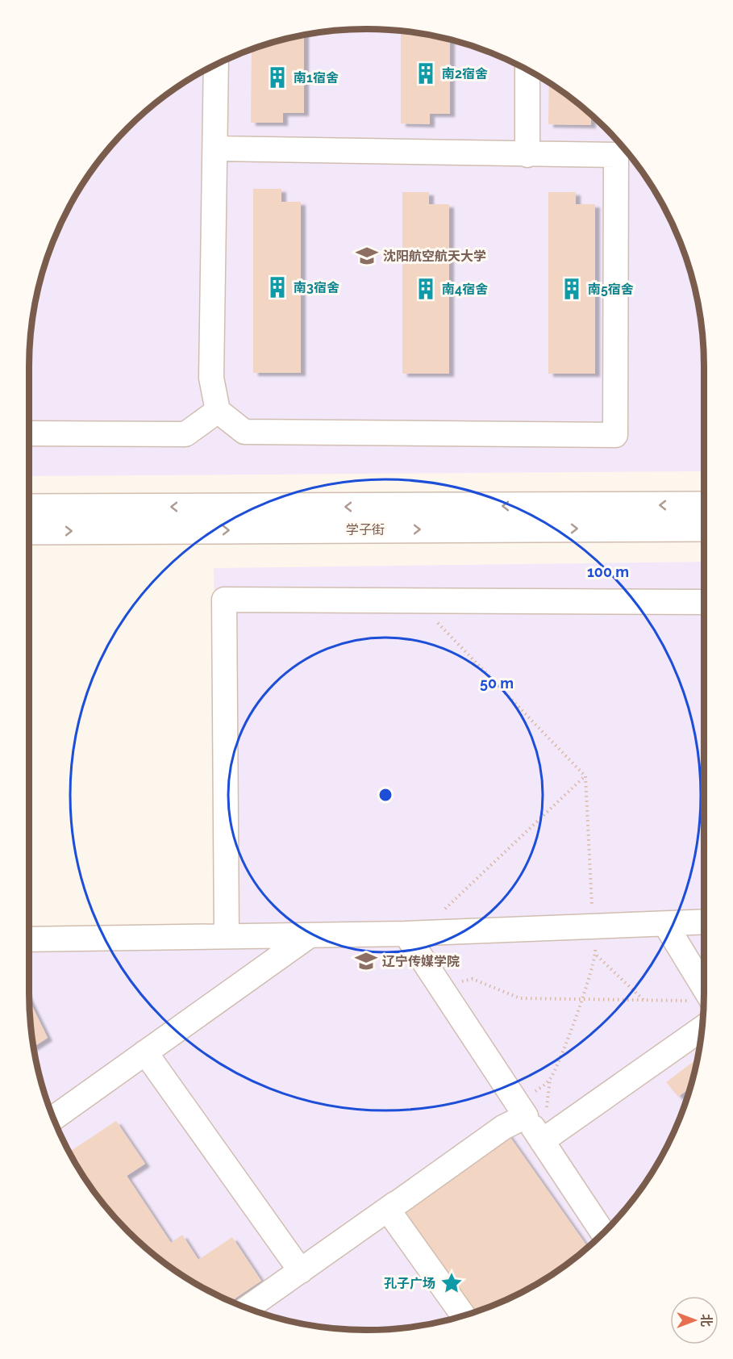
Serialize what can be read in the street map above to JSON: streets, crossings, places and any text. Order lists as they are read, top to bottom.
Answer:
{
  "streets": {
    "street": ["学子街"]
  },
  "places": {
    "building": [
      "南2宿舍",
      "南1宿舍",
      "南3宿舍",
      "南4宿舍",
      "南5宿舍"
    ],
    "school or university": ["沈阳航空航天大学", "辽宁传媒学院"],
    "place": ["孔子广场"]
  },
  "north": "right",
  "rings": ["100 m", "50 m"]
}
